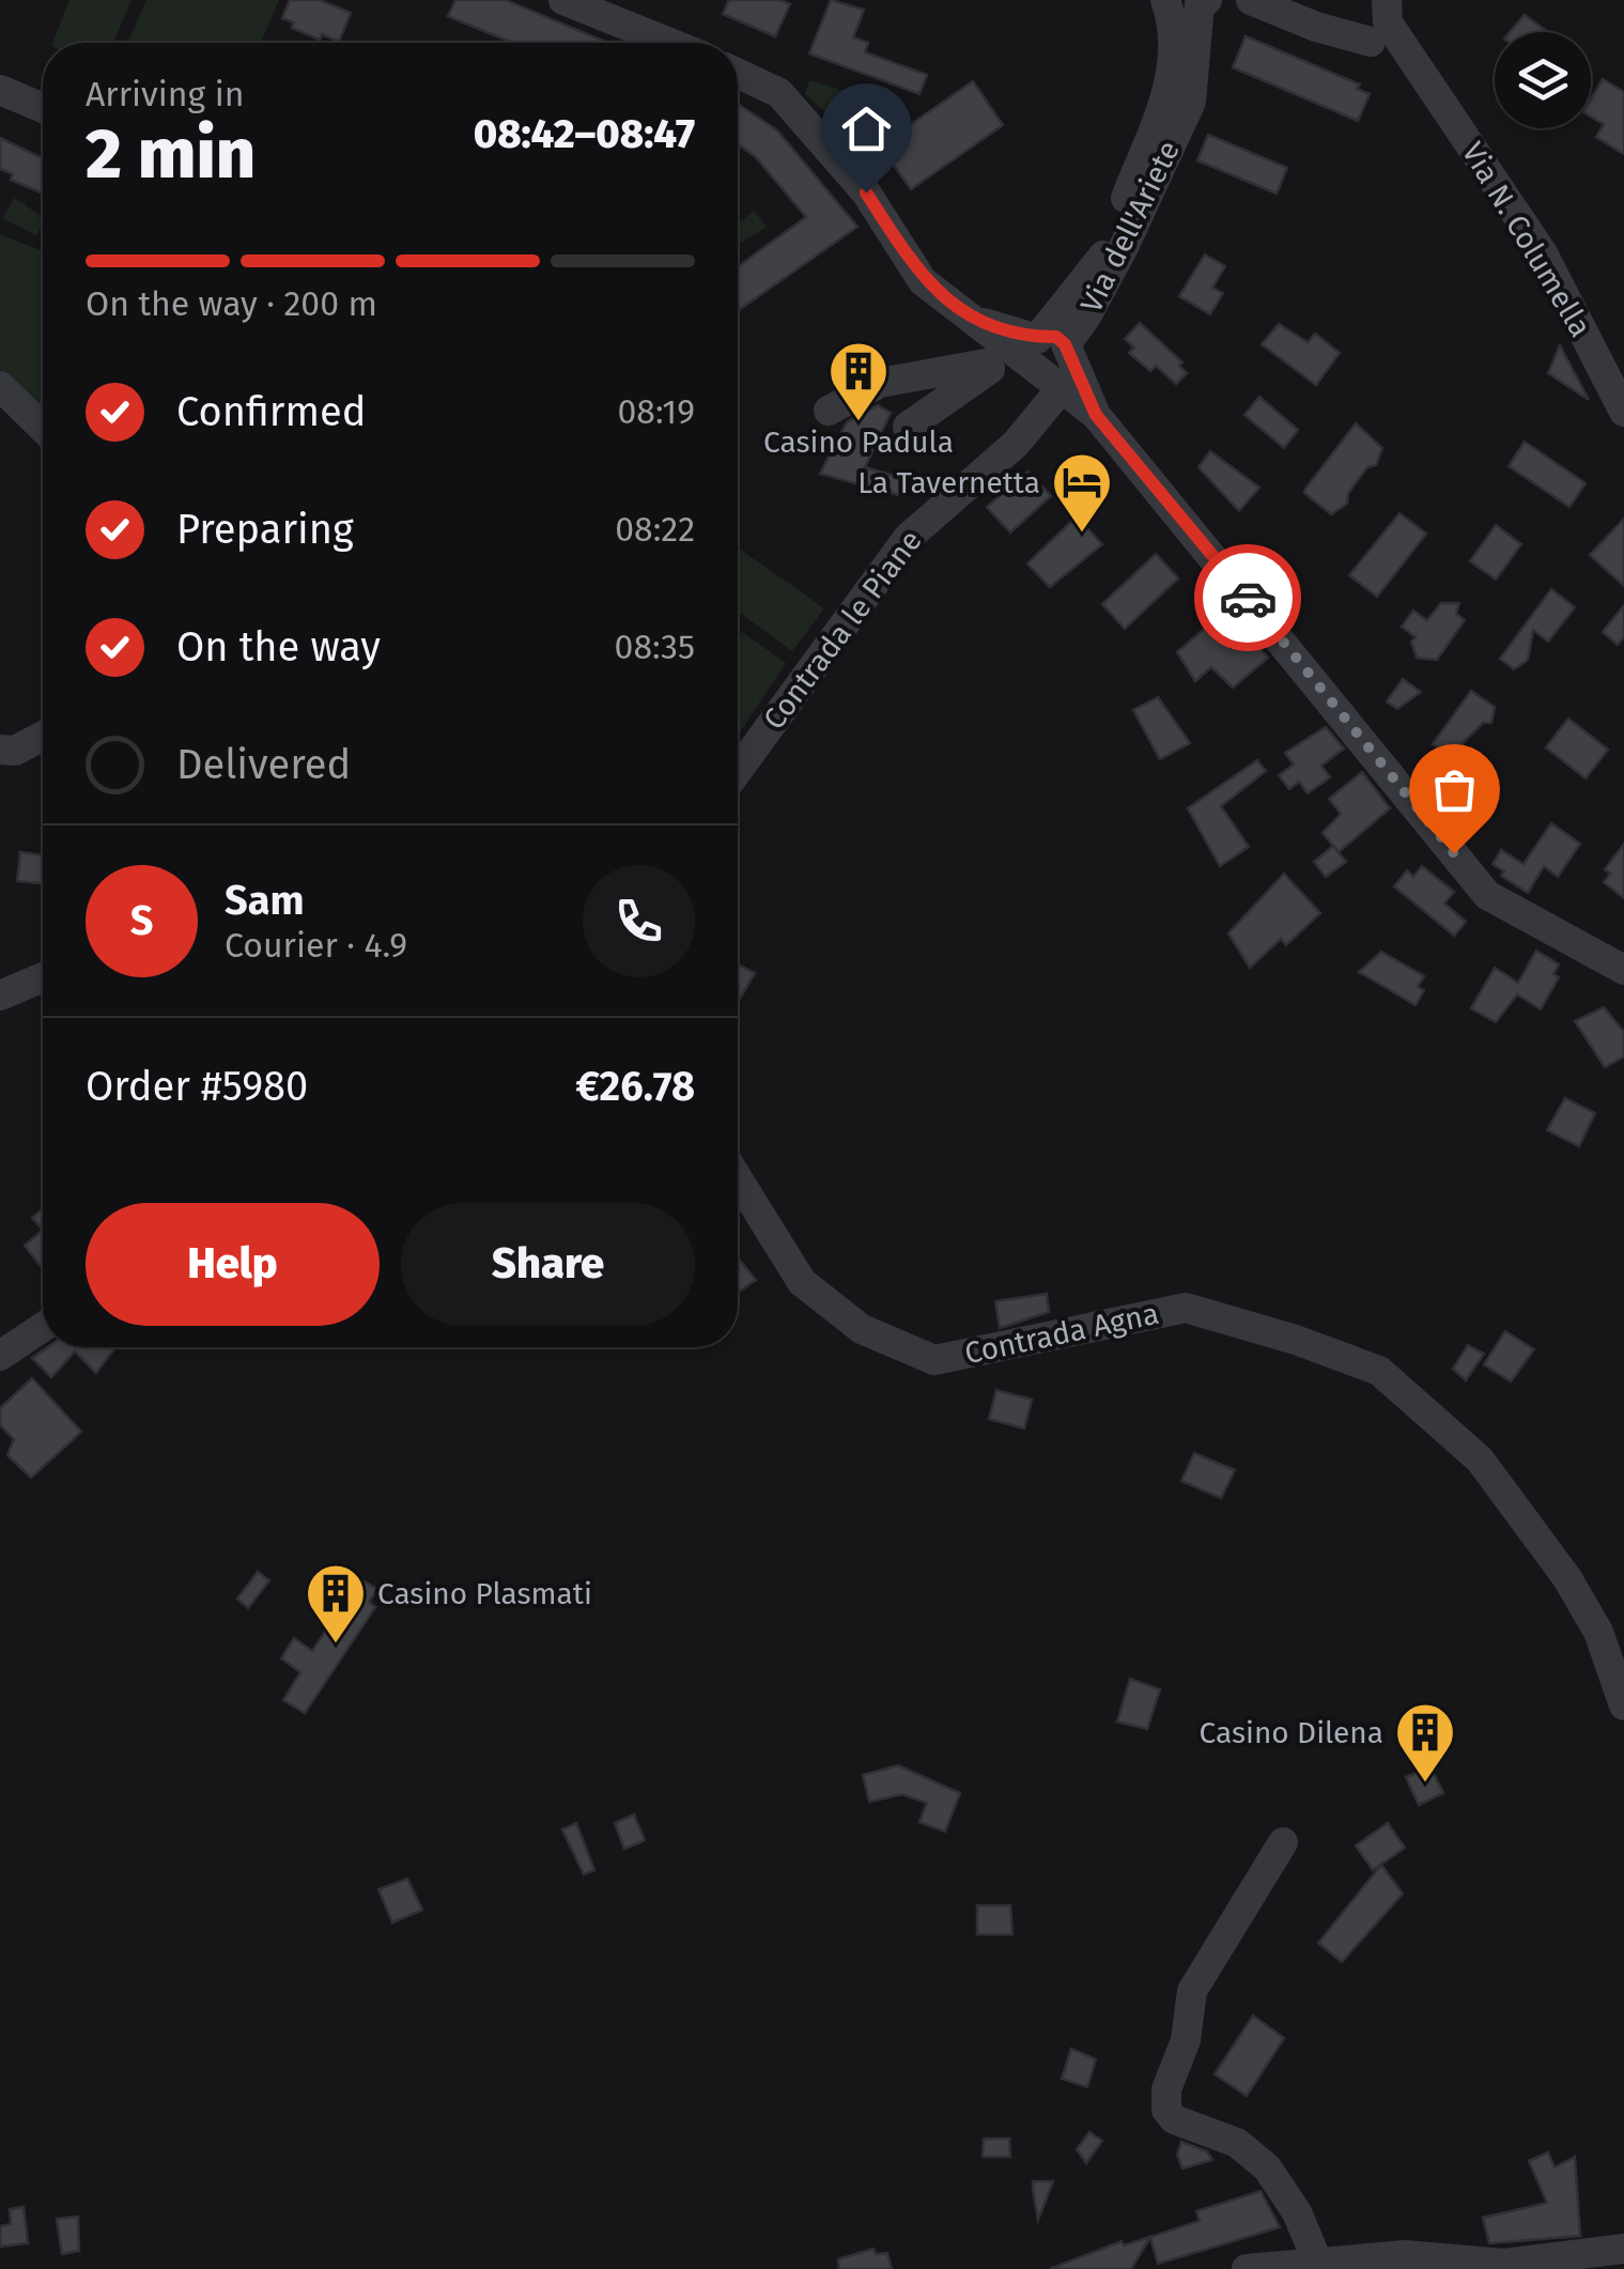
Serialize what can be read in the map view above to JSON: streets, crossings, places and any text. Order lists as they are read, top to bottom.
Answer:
{
  "streets": {
    "street": [
      "Via dell'Ariete",
      "Via N. Columella",
      "Contrada le Piane",
      "Contrada Agna"
    ]
  },
  "crossings": [
    ["Via dell'Ariete", "Contrada le Piane"]
  ],
  "places": {
    "building": ["Casino Padula", "Casino Plasmati", "Casino Dilena"],
    "hotel": ["La Tavernetta"]
  },
  "page": {
    "heading": ["2 min", "Arriving in", "08:42–08:47"],
    "panel": [
      "Sam",
      "Courier · 4.9",
      "Order #5980",
      "€26.78"
    ],
    "bar": "On the way · 200 m",
    "list": [
      ["Confirmed", "08:19"],
      ["Preparing", "08:22"],
      ["On the way", "08:35"],
      "Delivered"
    ],
    "round": "S",
    "buttons": ["Help", "Share"]
  }
}
